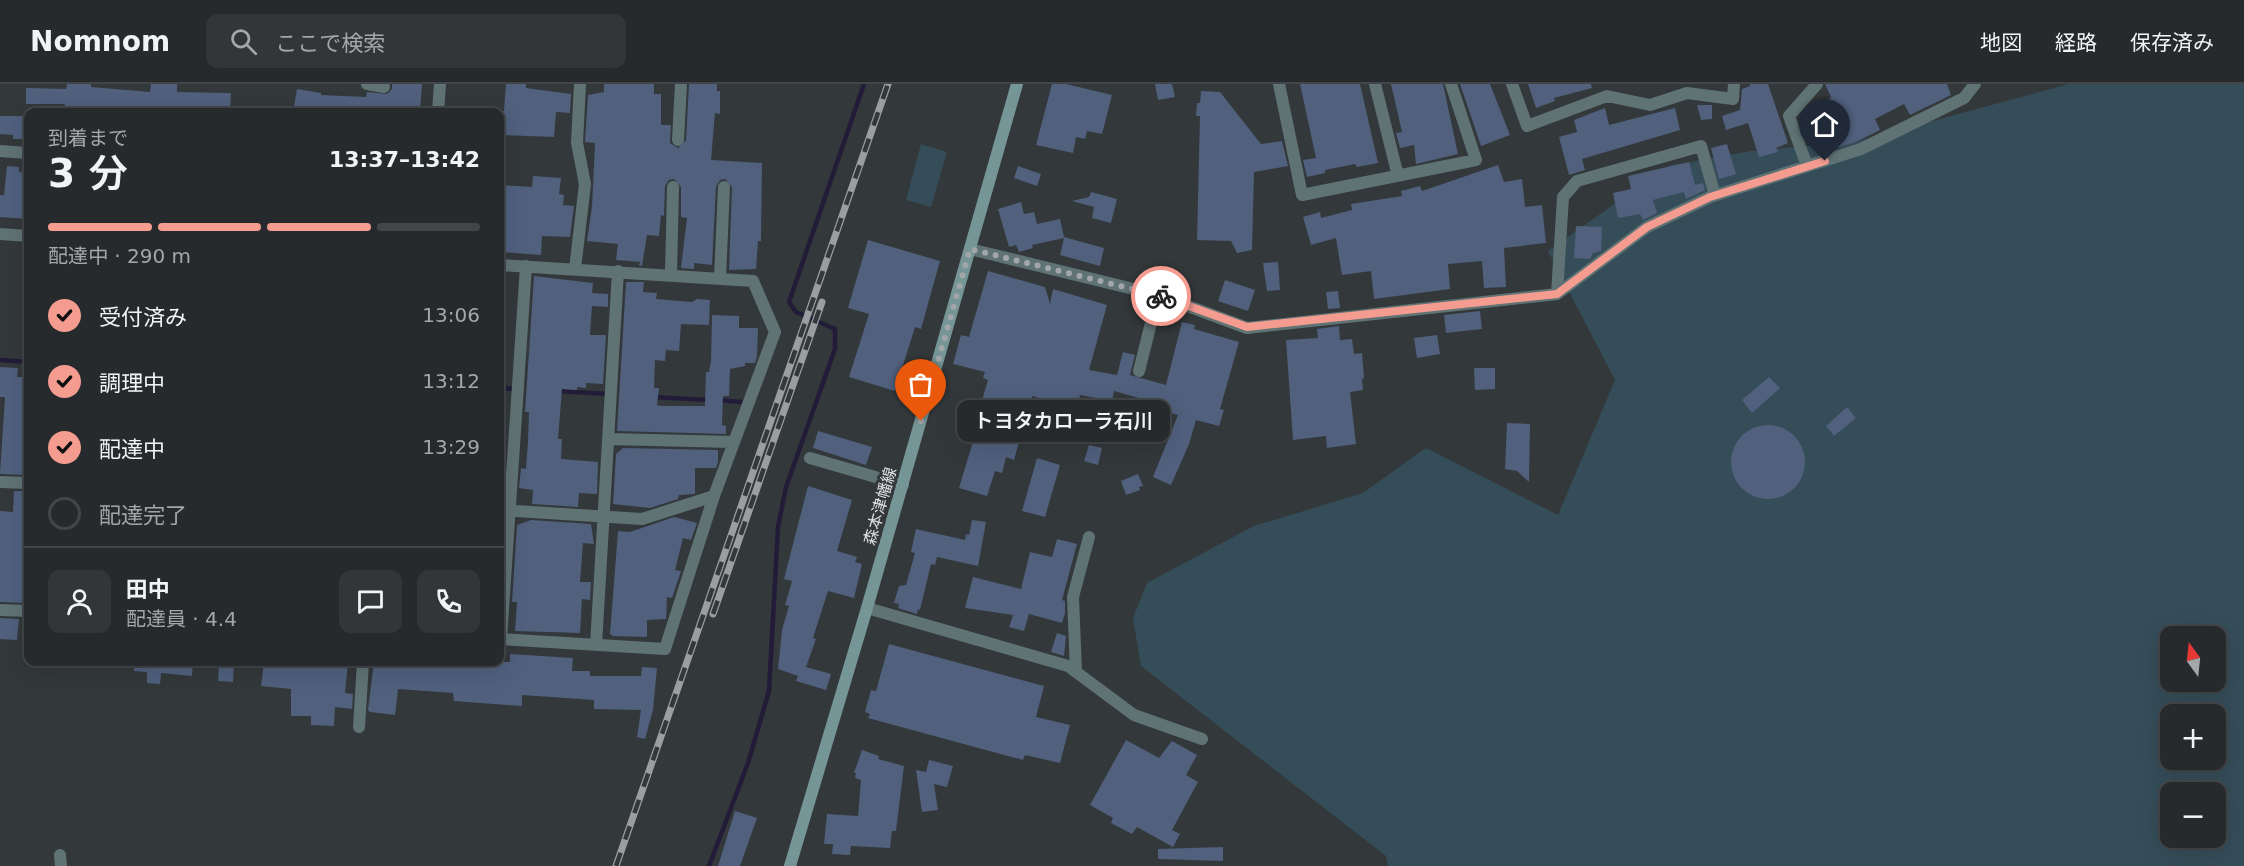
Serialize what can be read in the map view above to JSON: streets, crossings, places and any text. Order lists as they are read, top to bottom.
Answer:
{
  "streets": {
    "main road": ["森本津幡線"]
  },
  "places": ["トヨタカローラ石川"],
  "north": "top",
  "page": {
    "header": "Nomnom",
    "search": "ここで検索",
    "nav": ["地図", "経路", "保存済み"],
    "heading": ["3 分", "到着まで", "13:37–13:42"],
    "panel": ["田中", "配達員 · 4.4"],
    "bar": "配達中 · 290 m",
    "list": [
      ["受付済み", "13:06"],
      ["調理中", "13:12"],
      ["配達中", "13:29"],
      "配達完了"
    ],
    "bubble": "トヨタカローラ石川",
    "map_buttons": ["+", "−"]
  }
}
